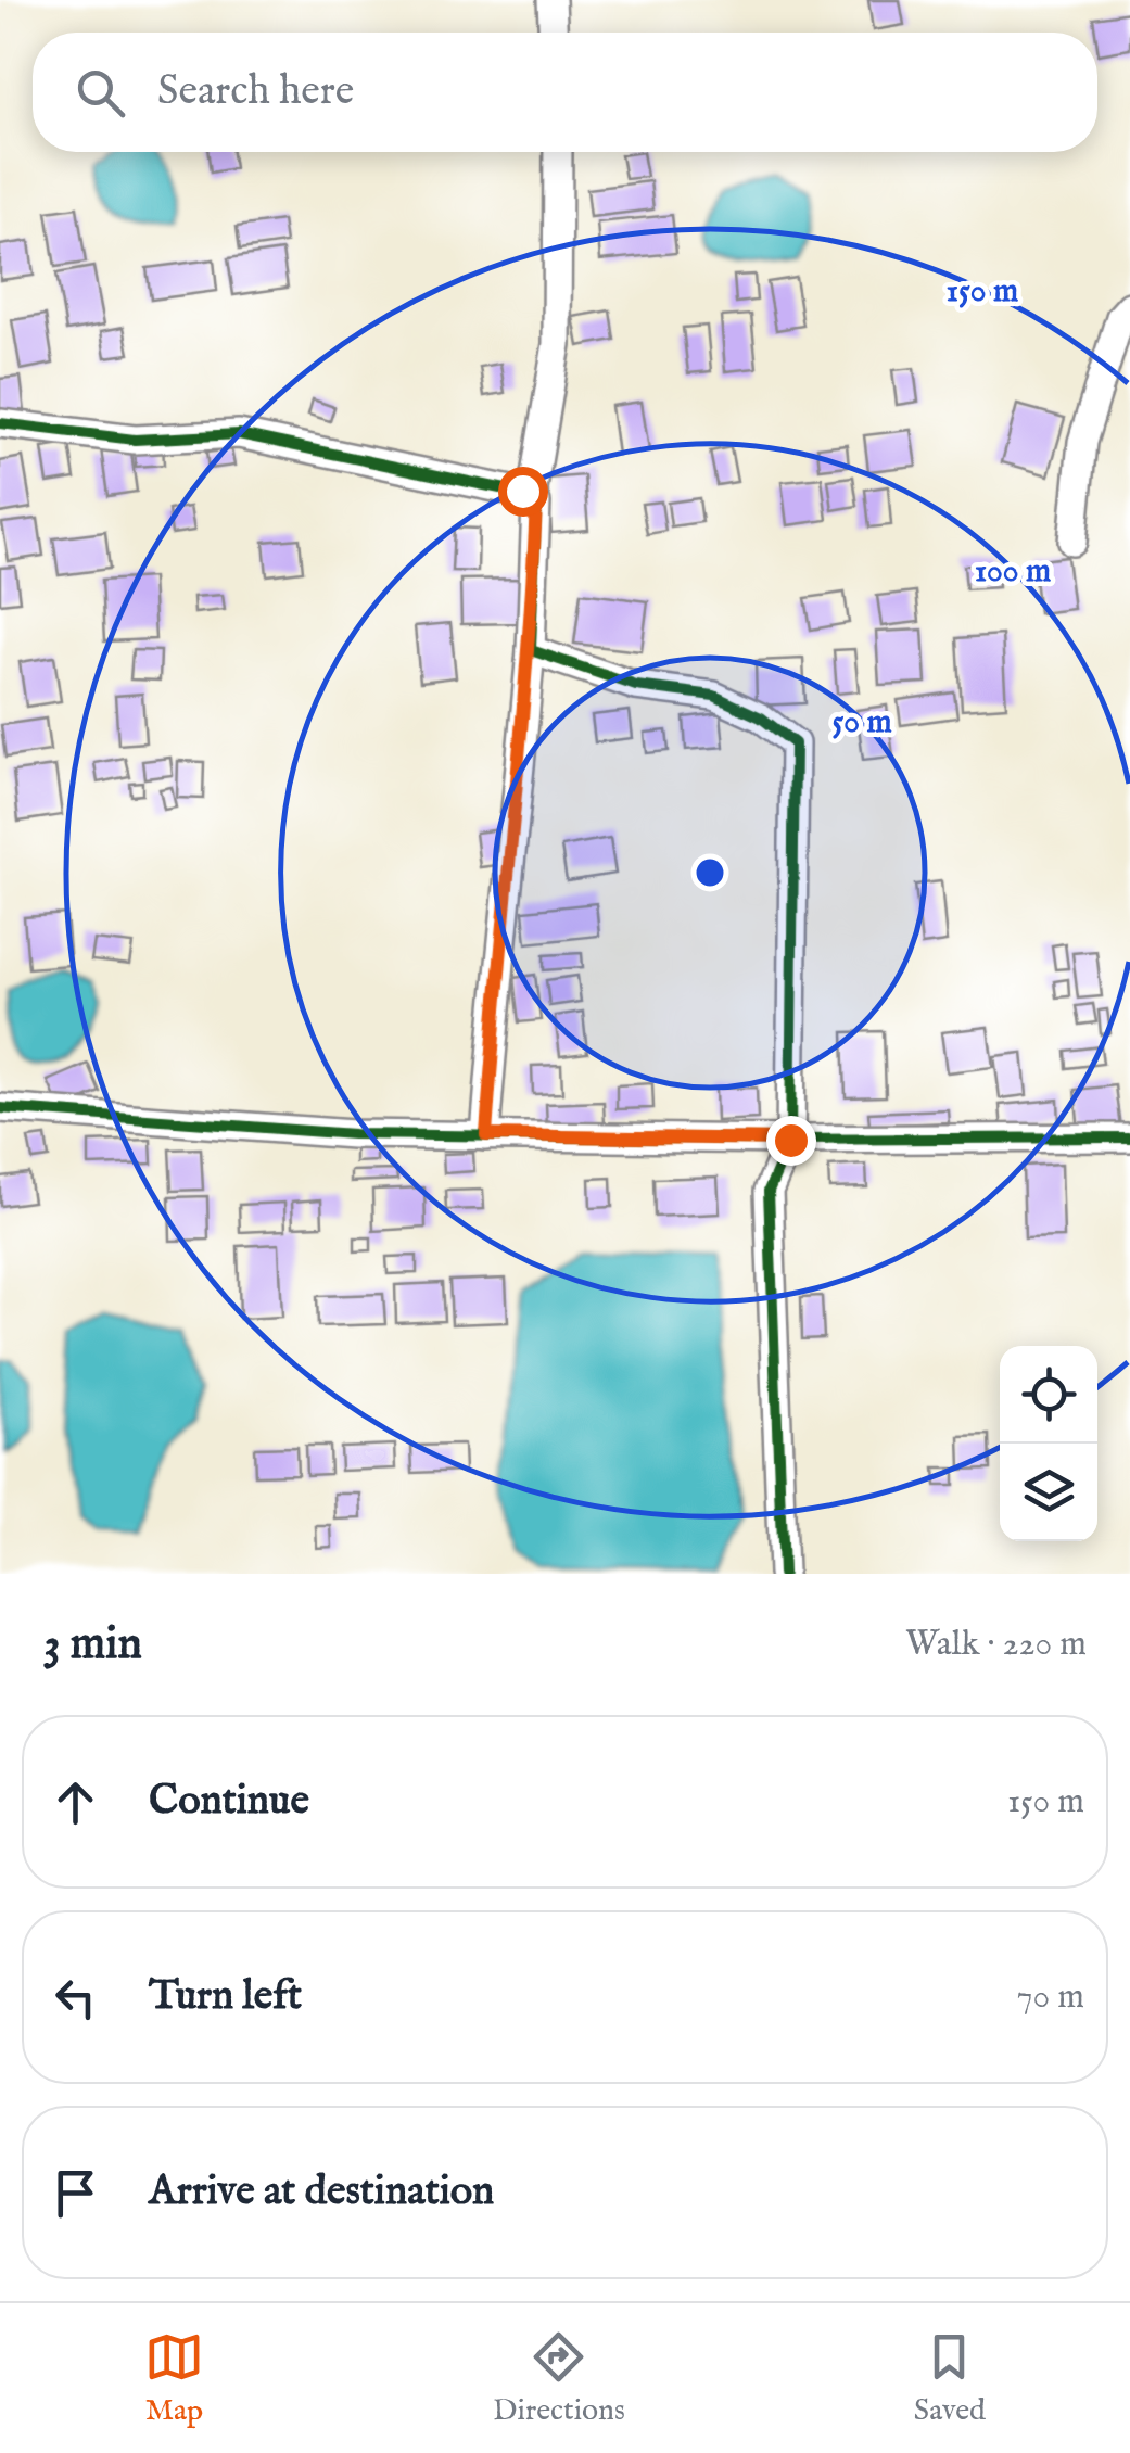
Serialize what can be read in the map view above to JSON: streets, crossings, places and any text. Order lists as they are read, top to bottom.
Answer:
{
  "page": {
    "search": "Search here",
    "heading": ["3 min", "Walk · 220 m"],
    "list": [
      ["Continue", "150 m"],
      ["Turn left", "70 m"],
      "Arrive at destination"
    ],
    "nav": ["Map", "Directions", "Saved"]
  },
  "rings": ["150 m", "100 m", "50 m"]
}
